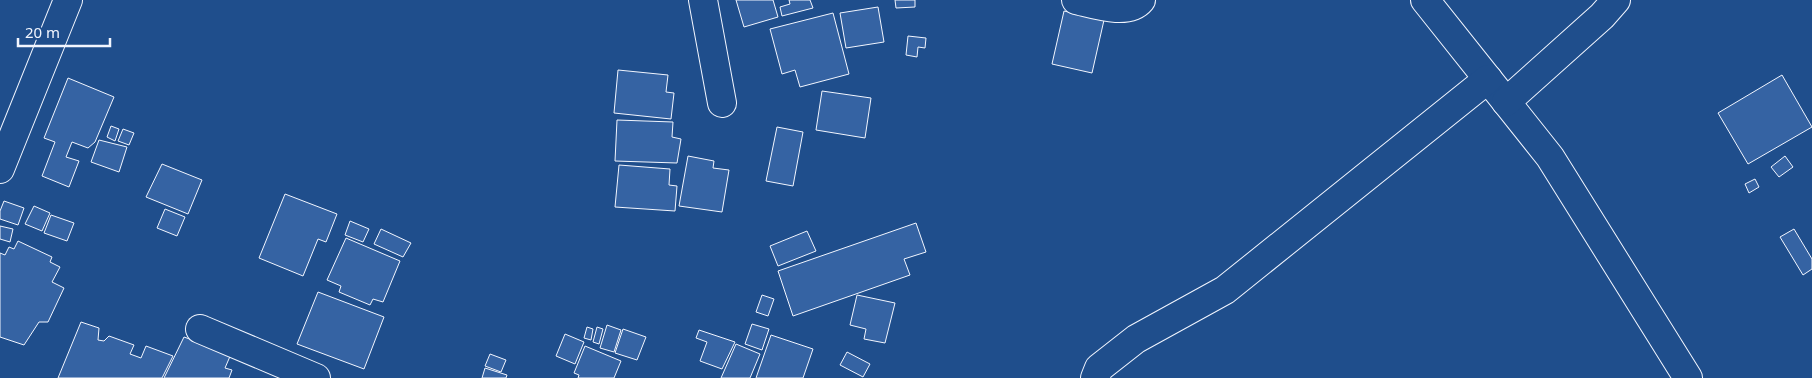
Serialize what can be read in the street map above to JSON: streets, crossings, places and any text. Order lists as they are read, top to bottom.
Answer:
{
  "scale_bar": "20 m"
}
